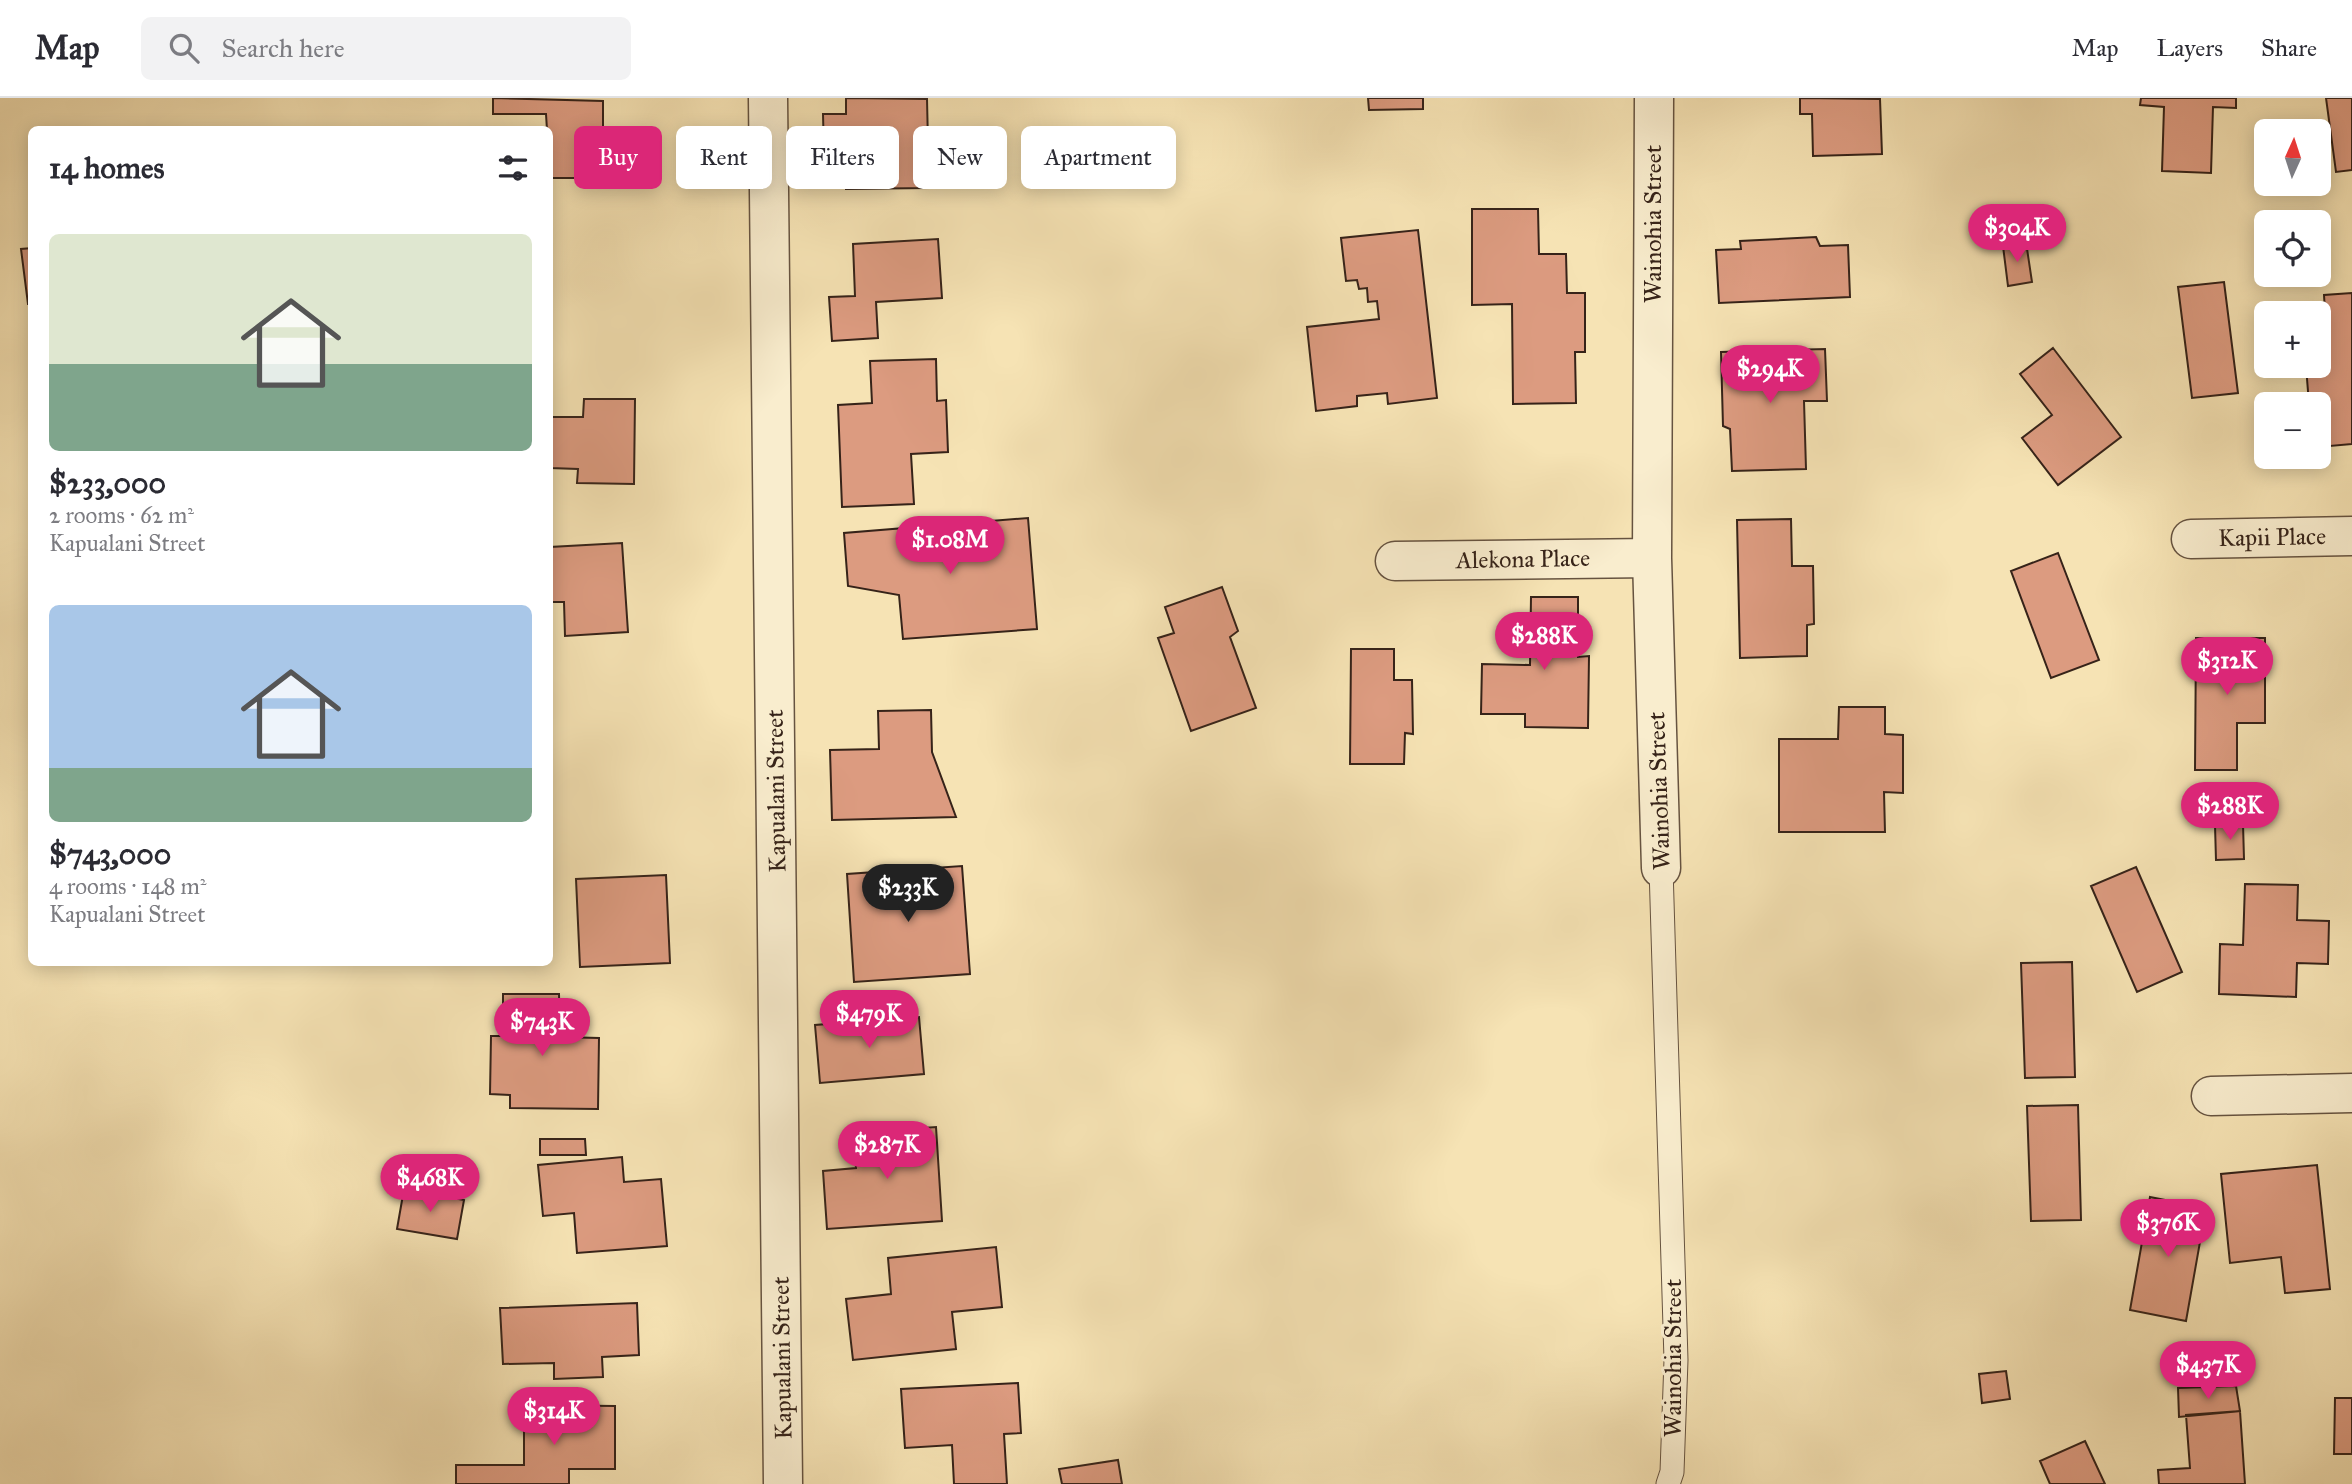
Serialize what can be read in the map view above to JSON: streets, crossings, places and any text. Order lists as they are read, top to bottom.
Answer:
{
  "streets": {
    "street": [
      "Wainohia Street",
      "Kapii Place",
      "Alekona Place",
      "Kapualani Street"
    ]
  },
  "crossings": [
    ["Wainohia Street", "Alekona Place"]
  ],
  "north": "top",
  "page": {
    "header": "Map",
    "search": "Search here",
    "nav": ["Map", "Layers", "Share"],
    "map_buttons": ["+", "−"],
    "chip": [
      "Buy",
      "Rent",
      "Filters",
      "New",
      "Apartment"
    ],
    "heading": "14 homes",
    "price": [
      "$304K",
      "$294K",
      "$1.08M",
      "$288K",
      "$312K",
      "$288K",
      "$233K",
      "$479K",
      "$743K",
      "$287K",
      "$468K",
      "$376K",
      "$437K",
      "$314K"
    ],
    "list": [
      {
        "name": "$233,000",
        "note": "2 rooms · 62 m² · Kapualani Street"
      },
      {
        "name": "$743,000",
        "note": "4 rooms · 148 m² · Kapualani Street"
      }
    ]
  }
}
